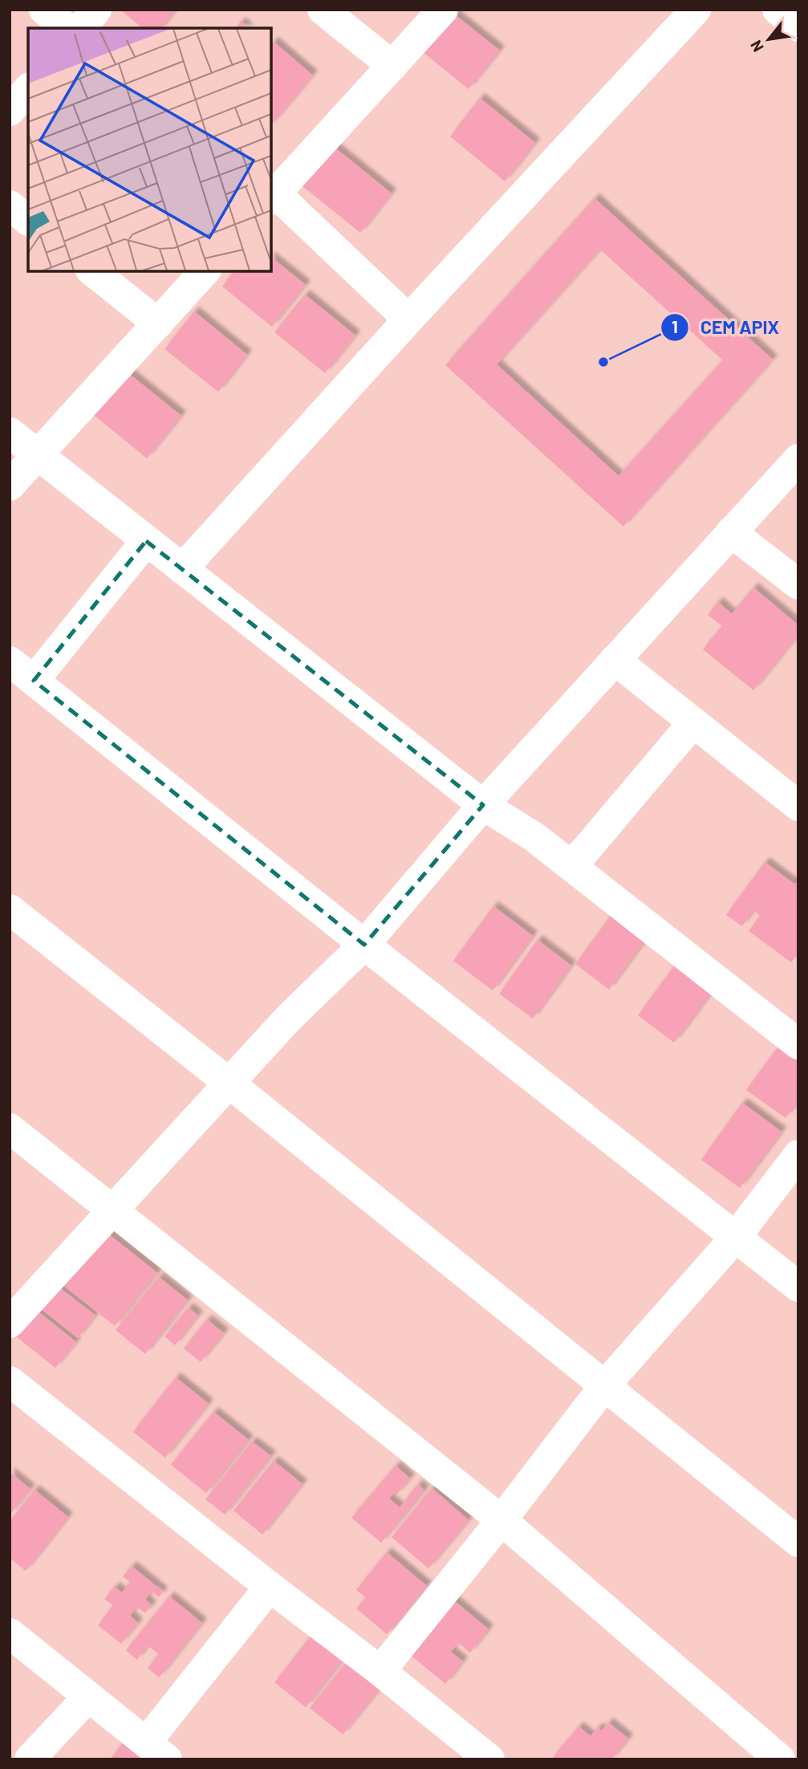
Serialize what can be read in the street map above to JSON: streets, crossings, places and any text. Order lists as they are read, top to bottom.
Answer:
{
  "places": ["CEM APIX"],
  "north": "bottom left"
}
